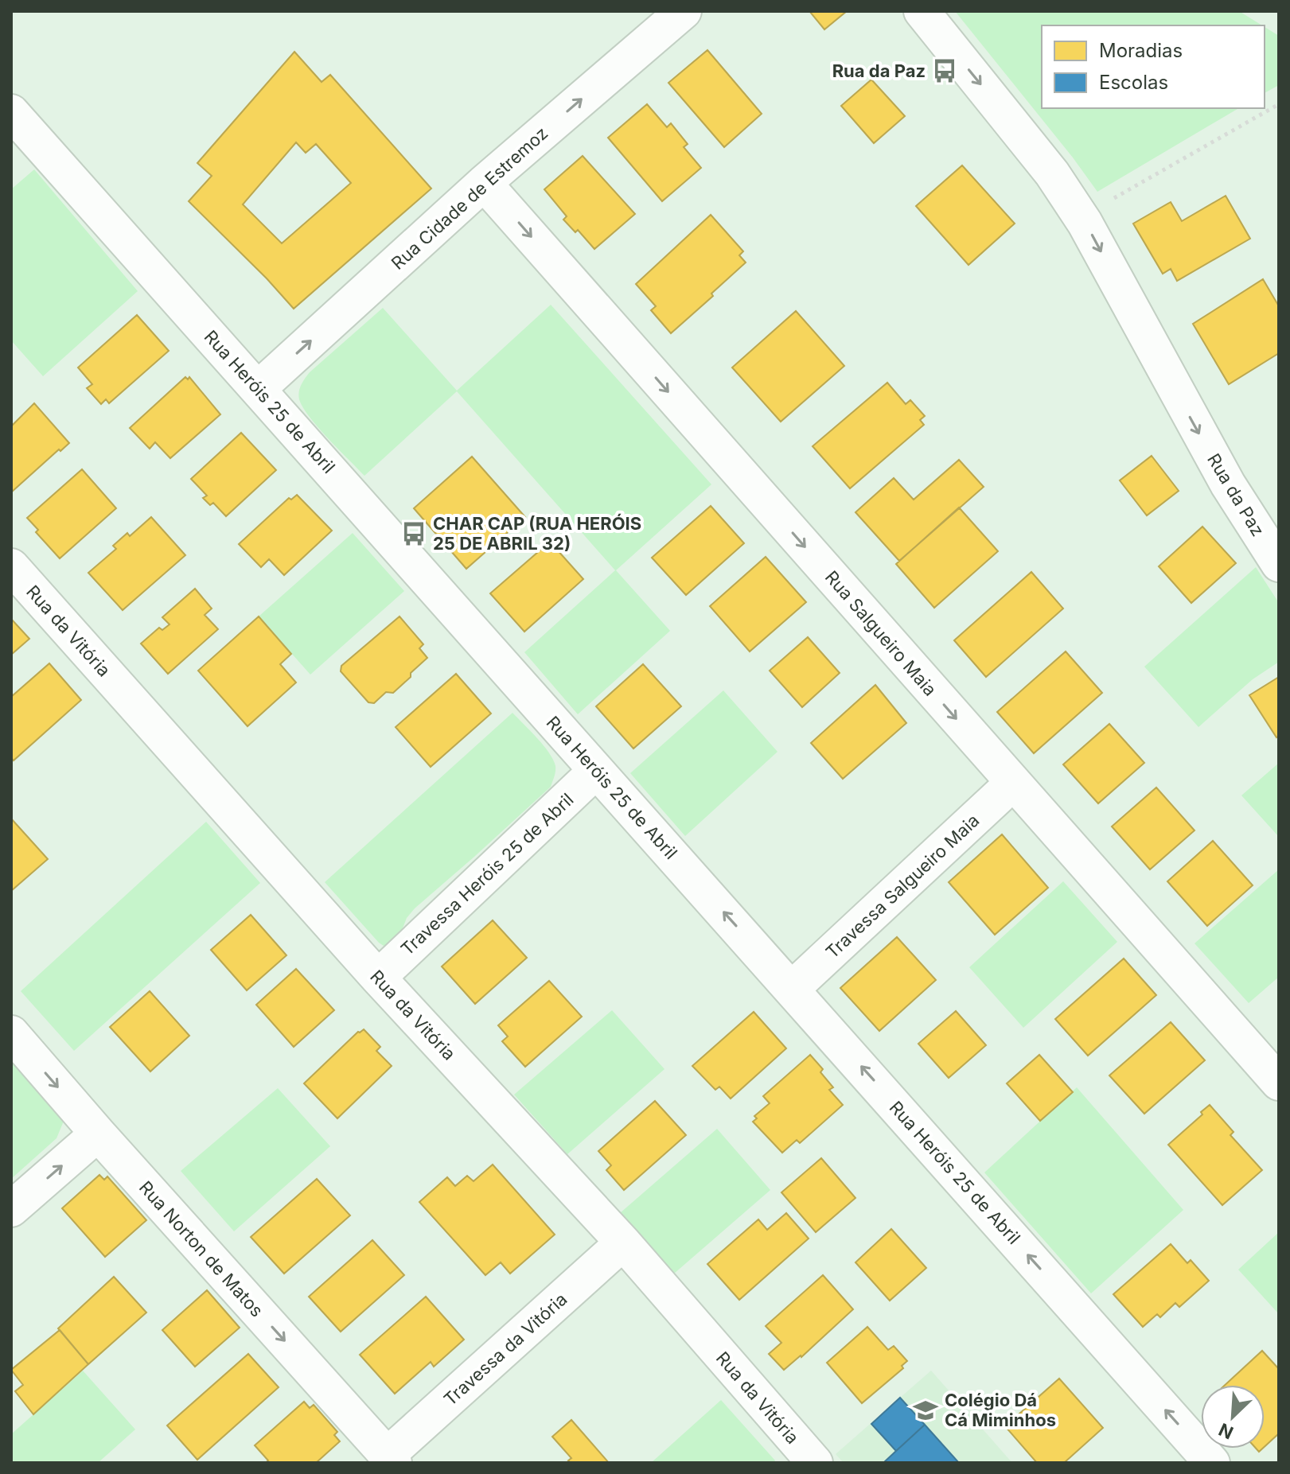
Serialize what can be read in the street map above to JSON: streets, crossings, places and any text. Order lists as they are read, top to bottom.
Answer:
{
  "streets": {
    "street": [
      "Rua Cidade de Estremoz",
      "Rua Heróis 25 de Abril",
      "Rua da Paz",
      "Rua da Vitória",
      "Rua Salgueiro Maia",
      "Travessa Heróis 25 de Abril",
      "Travessa Salgueiro Maia",
      "Rua Norton de Matos",
      "Travessa da Vitória"
    ]
  },
  "crossings": [
    ["Rua Cidade de Estremoz", "Rua Heróis 25 de Abril"],
    ["Rua Cidade de Estremoz", "Rua Salgueiro Maia"],
    ["Rua Heróis 25 de Abril", "Travessa Heróis 25 de Abril"],
    ["Rua Heróis 25 de Abril", "Travessa Salgueiro Maia"],
    ["Rua da Vitória", "Travessa Heróis 25 de Abril"],
    ["Rua da Vitória", "Travessa da Vitória"],
    ["Rua Salgueiro Maia", "Travessa Salgueiro Maia"],
    ["Rua Norton de Matos", "Travessa da Vitória"]
  ],
  "one_way": [
    "Rua Cidade de Estremoz",
    "Rua Heróis 25 de Abril",
    "Rua da Paz",
    "Rua Salgueiro Maia",
    "Rua Norton de Matos"
  ],
  "places": {
    "bus stop": ["Rua da Paz", "CHAR CAP (RUA HERÓIS 25 DE ABRIL 32)"],
    "school or university": ["Colégio Dá Cá Miminhos"]
  },
  "legend": ["Moradias", "Escolas"],
  "north": "bottom left"
}
